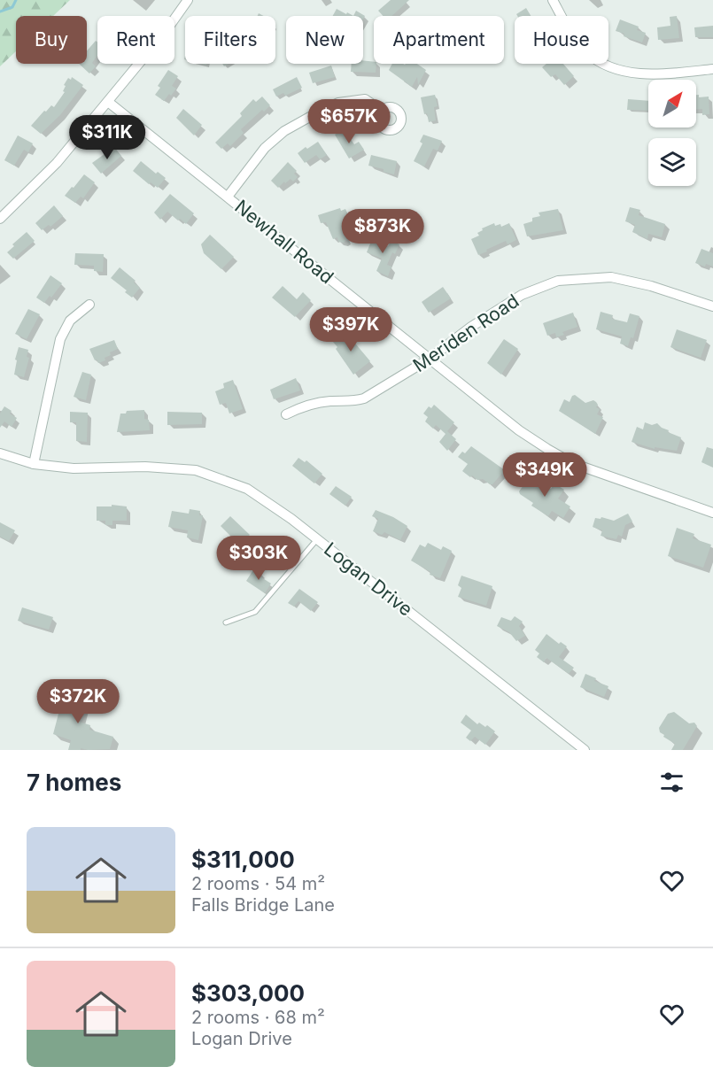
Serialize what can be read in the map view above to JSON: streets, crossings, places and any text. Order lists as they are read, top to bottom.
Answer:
{
  "streets": {
    "street": ["Newhall Road", "Meriden Road", "Logan Drive"]
  },
  "crossings": [
    ["Newhall Road", "Meriden Road"]
  ],
  "north": "top right",
  "page": {
    "chip": [
      "Buy",
      "Rent",
      "Filters",
      "New",
      "Apartment",
      "House"
    ],
    "price": [
      "$657K",
      "$311K",
      "$873K",
      "$397K",
      "$349K",
      "$303K",
      "$372K"
    ],
    "heading": "7 homes",
    "list": [
      {
        "name": "$311,000",
        "note": "2 rooms · 54 m² · Falls Bridge Lane"
      },
      {
        "name": "$303,000",
        "note": "2 rooms · 68 m² · Logan Drive"
      }
    ]
  }
}
